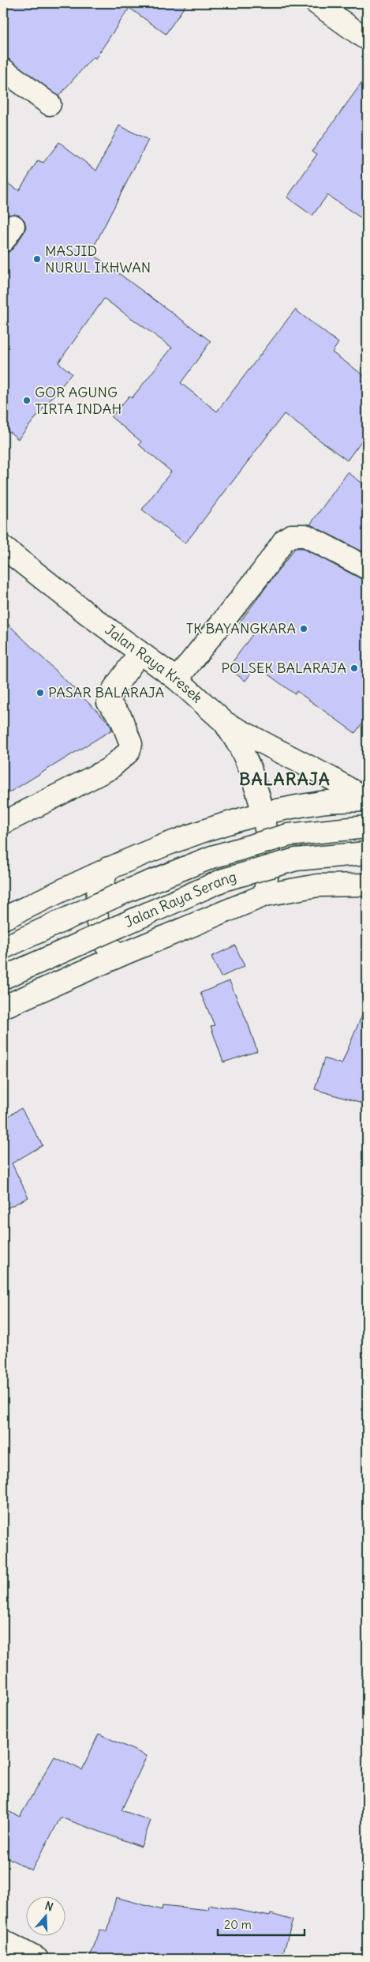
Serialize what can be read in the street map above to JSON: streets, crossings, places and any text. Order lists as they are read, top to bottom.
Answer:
{
  "streets": {
    "main road": ["Jalan Raya Kresek", "Jalan Raya Serang"]
  },
  "districts": ["BALARAJA"],
  "places": [
    "MASJID NURUL IKHWAN",
    "GOR AGUNG TIRTA INDAH",
    "TK BAYANGKARA",
    "POLSEK BALARAJA",
    "PASAR BALARAJA"
  ],
  "scale_bar": "20 m",
  "north": "top"
}
